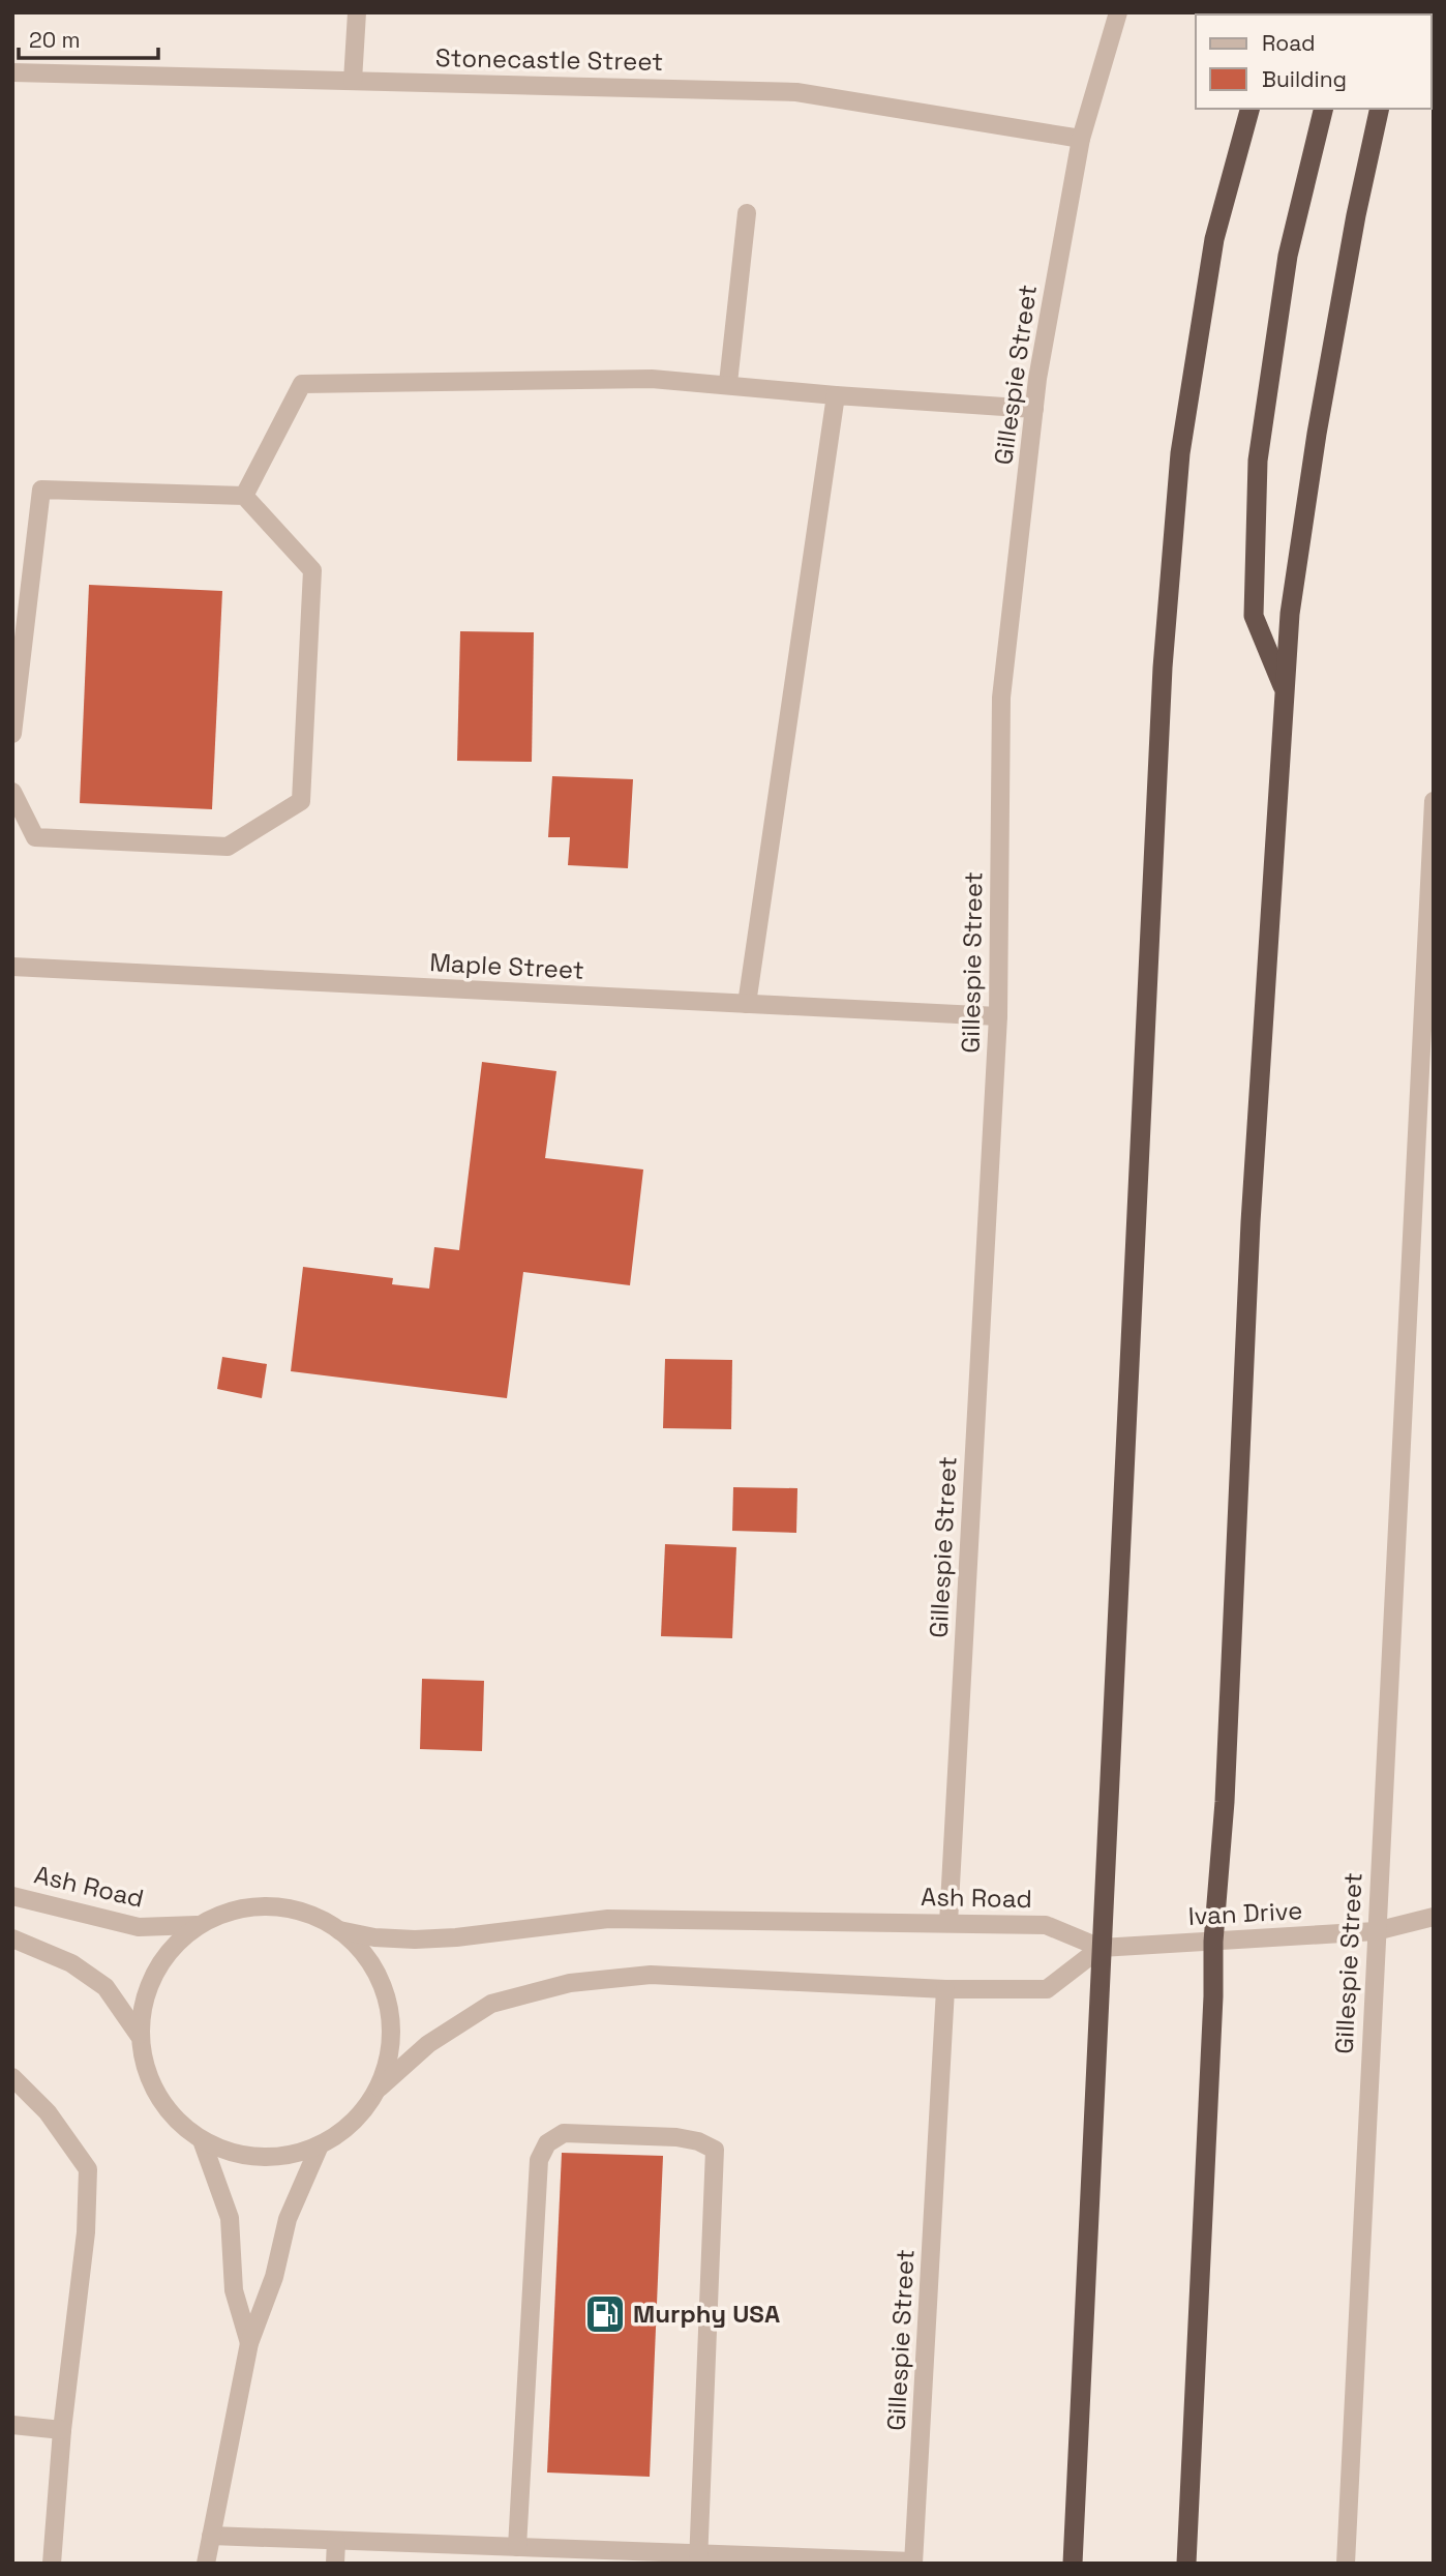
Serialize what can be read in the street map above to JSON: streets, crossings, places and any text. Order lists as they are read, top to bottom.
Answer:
{
  "streets": {
    "street": [
      "Stonecastle Street",
      "Gillespie Street",
      "Maple Street",
      "Ash Road",
      "Ivan Drive"
    ]
  },
  "crossings": [
    ["Stonecastle Street", "Gillespie Street"],
    ["Gillespie Street", "Maple Street"],
    ["Gillespie Street", "Ash Road"],
    ["Gillespie Street", "Ivan Drive"],
    ["Ash Road", "Ivan Drive"]
  ],
  "places": {
    "fuel station": ["Murphy USA"]
  },
  "legend": ["Road", "Building"],
  "scale_bar": "20 m"
}
